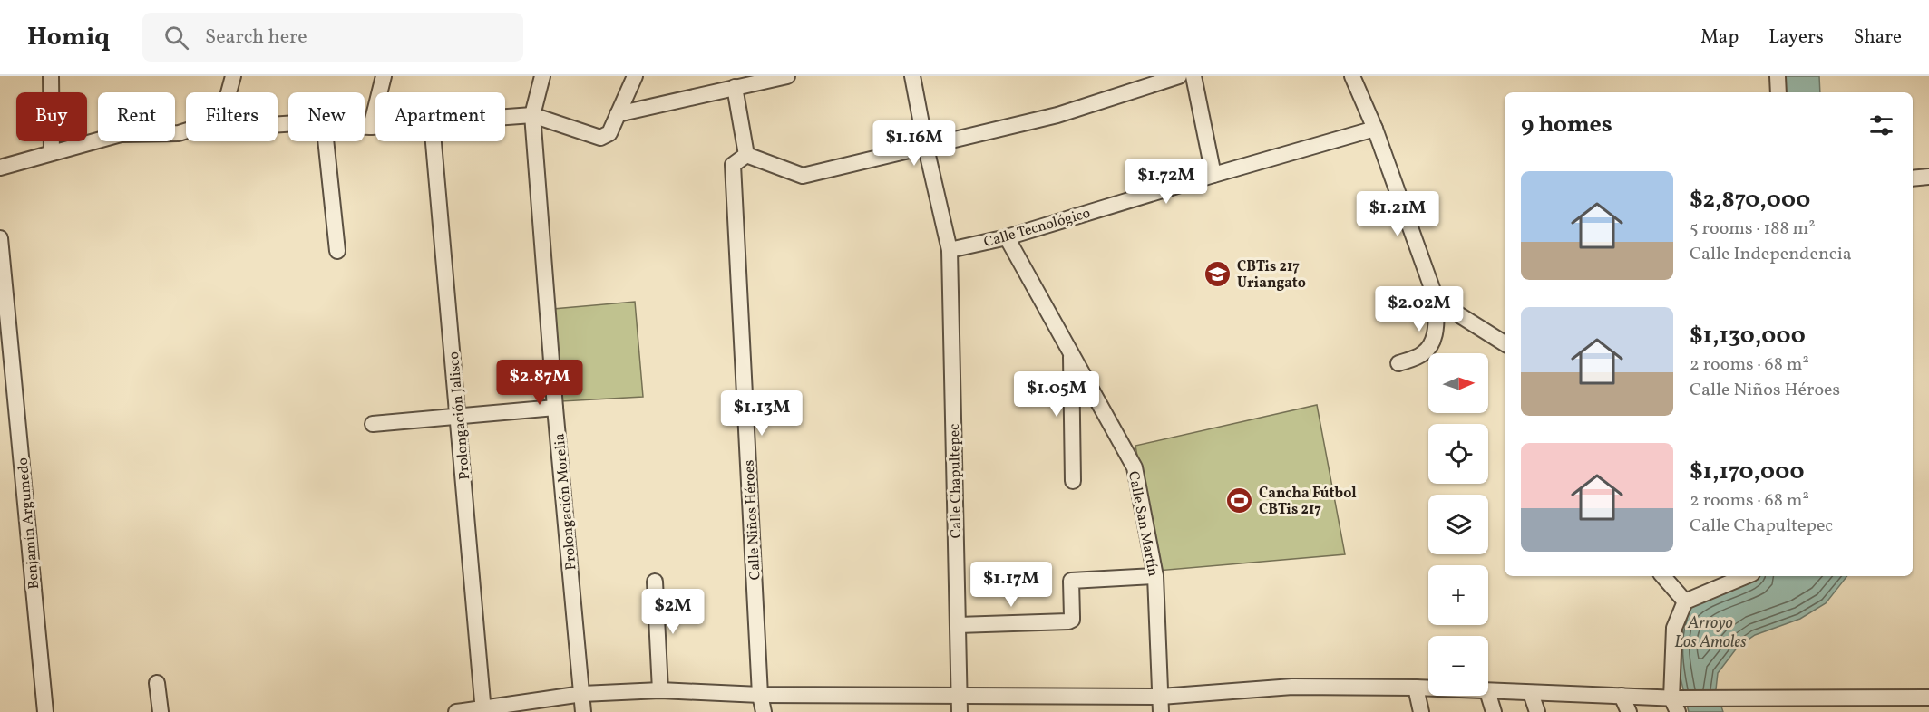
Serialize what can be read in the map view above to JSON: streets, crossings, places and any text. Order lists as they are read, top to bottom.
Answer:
{
  "streets": {
    "street": [
      "Calle Tecnológico",
      "Prolongación Jalisco",
      "Calle Chapultepec",
      "Prolongación Morelia",
      "Calle Niños Héroes",
      "Benjamín Argumedo",
      "Calle San Martín"
    ]
  },
  "crossings": [
    ["Calle Tecnológico", "Calle Chapultepec"],
    ["Calle Tecnológico", "Calle San Martín"]
  ],
  "water": ["Arroyo Los Amoles"],
  "places": {
    "school or university": ["CBTis 217 Uriangato"],
    "sports": ["Cancha Fútbol CBTis 217"]
  },
  "north": "right",
  "page": {
    "header": "Homiq",
    "search": "Search here",
    "nav": ["Map", "Layers", "Share"],
    "chip": [
      "Buy",
      "Rent",
      "Filters",
      "New",
      "Apartment"
    ],
    "heading": "9 homes",
    "price": [
      "$1.16M",
      "$1.72M",
      "$1.21M",
      "$2.02M",
      "$2.87M",
      "$1.05M",
      "$1.13M",
      "$1.17M",
      "$2M"
    ],
    "list": [
      {
        "name": "$2,870,000",
        "note": "5 rooms · 188 m² · Calle Independencia"
      },
      {
        "name": "$1,130,000",
        "note": "2 rooms · 68 m² · Calle Niños Héroes"
      },
      {
        "name": "$1,170,000",
        "note": "2 rooms · 68 m² · Calle Chapultepec"
      }
    ],
    "map_buttons": ["+", "−"]
  }
}
